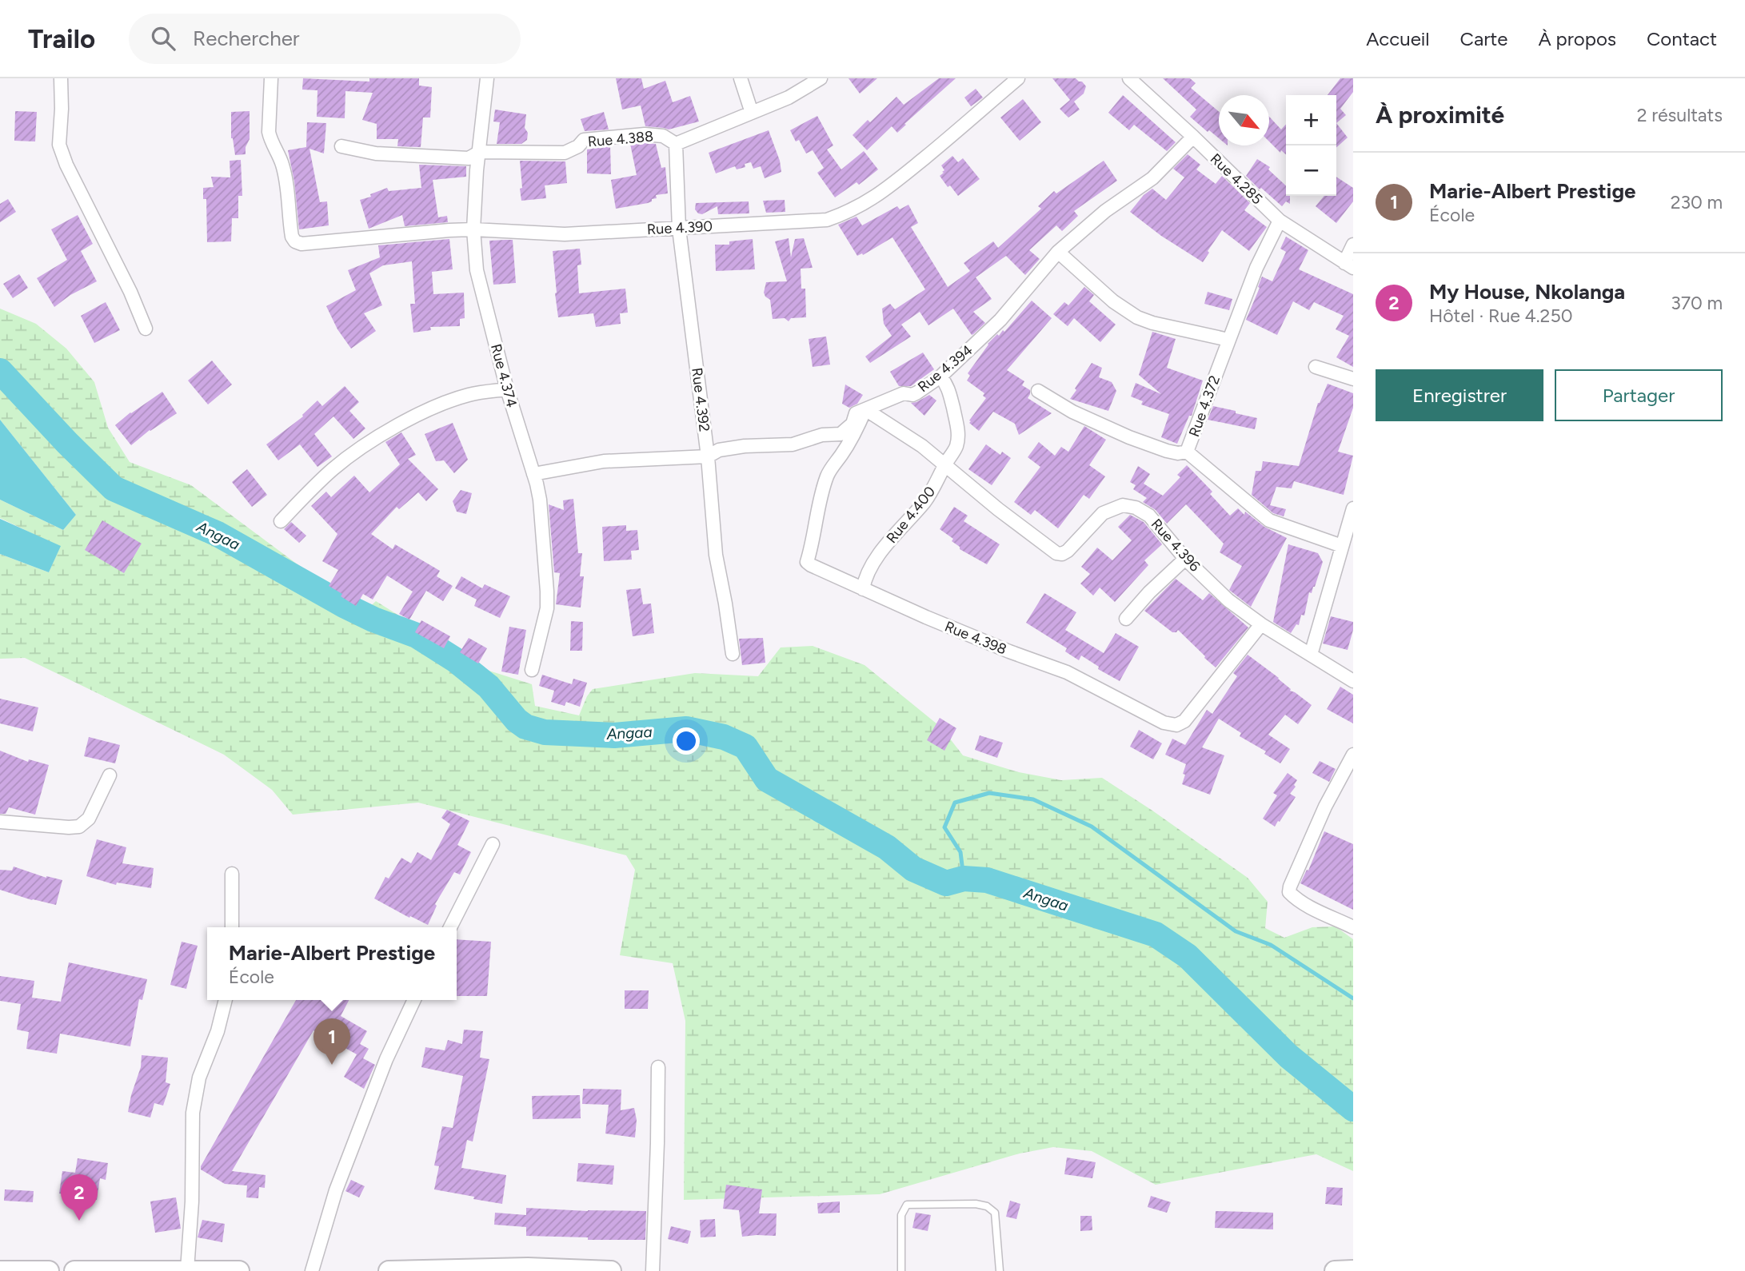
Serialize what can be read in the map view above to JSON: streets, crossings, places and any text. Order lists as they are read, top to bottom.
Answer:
{
  "streets": {
    "street": [
      "Rue 4.388",
      "Rue 4.285",
      "Rue 4.390",
      "Rue 4.394",
      "Rue 4.374",
      "Rue 4.392",
      "Rue 4.372",
      "Rue 4.400",
      "Rue 4.396",
      "Rue 4.398"
    ]
  },
  "crossings": [
    ["Rue 4.388", "Rue 4.374"],
    ["Rue 4.388", "Rue 4.392"],
    ["Rue 4.285", "Rue 4.394"],
    ["Rue 4.285", "Rue 4.372"],
    ["Rue 4.390", "Rue 4.374"],
    ["Rue 4.390", "Rue 4.392"],
    ["Rue 4.394", "Rue 4.374"],
    ["Rue 4.394", "Rue 4.392"],
    ["Rue 4.394", "Rue 4.400"],
    ["Rue 4.394", "Rue 4.396"],
    ["Rue 4.394", "Rue 4.398"],
    ["Rue 4.400", "Rue 4.396"],
    ["Rue 4.400", "Rue 4.398"],
    ["Rue 4.396", "Rue 4.398"]
  ],
  "water": ["Angaa"],
  "north": "bottom right",
  "page": {
    "header": "Trailo",
    "search": "Rechercher",
    "nav": [
      "Accueil",
      "Carte",
      "À propos",
      "Contact"
    ],
    "heading": ["À proximité", "2 résultats"],
    "map_buttons": ["+", "−"],
    "list": [
      {
        "mark": "1",
        "name": "Marie-Albert Prestige",
        "note": "École",
        "value": "230 m"
      },
      {
        "mark": "2",
        "name": "My House, Nkolanga",
        "note": "Hôtel · Rue 4.250",
        "value": "370 m"
      }
    ],
    "buttons": ["Enregistrer", "Partager"],
    "popup": ["Marie-Albert Prestige", "École"],
    "pins": ["1", "2"]
  }
}
